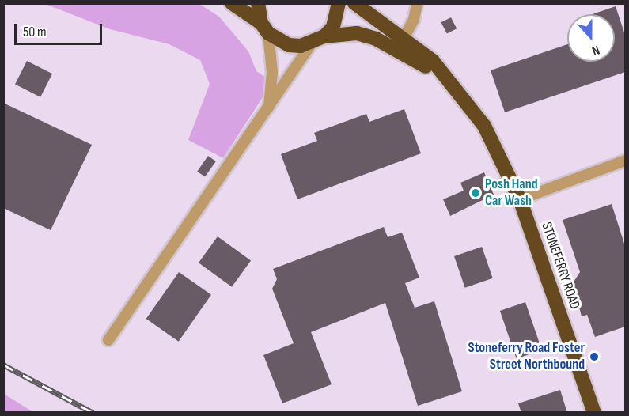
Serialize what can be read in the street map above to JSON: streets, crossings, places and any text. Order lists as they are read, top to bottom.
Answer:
{
  "streets": {
    "highway": ["STONEFERRY ROAD"]
  },
  "places": ["Posh Hand Car Wash", "Stoneferry Road Foster Street Northbound"],
  "scale_bar": "50 m",
  "north": "bottom"
}
